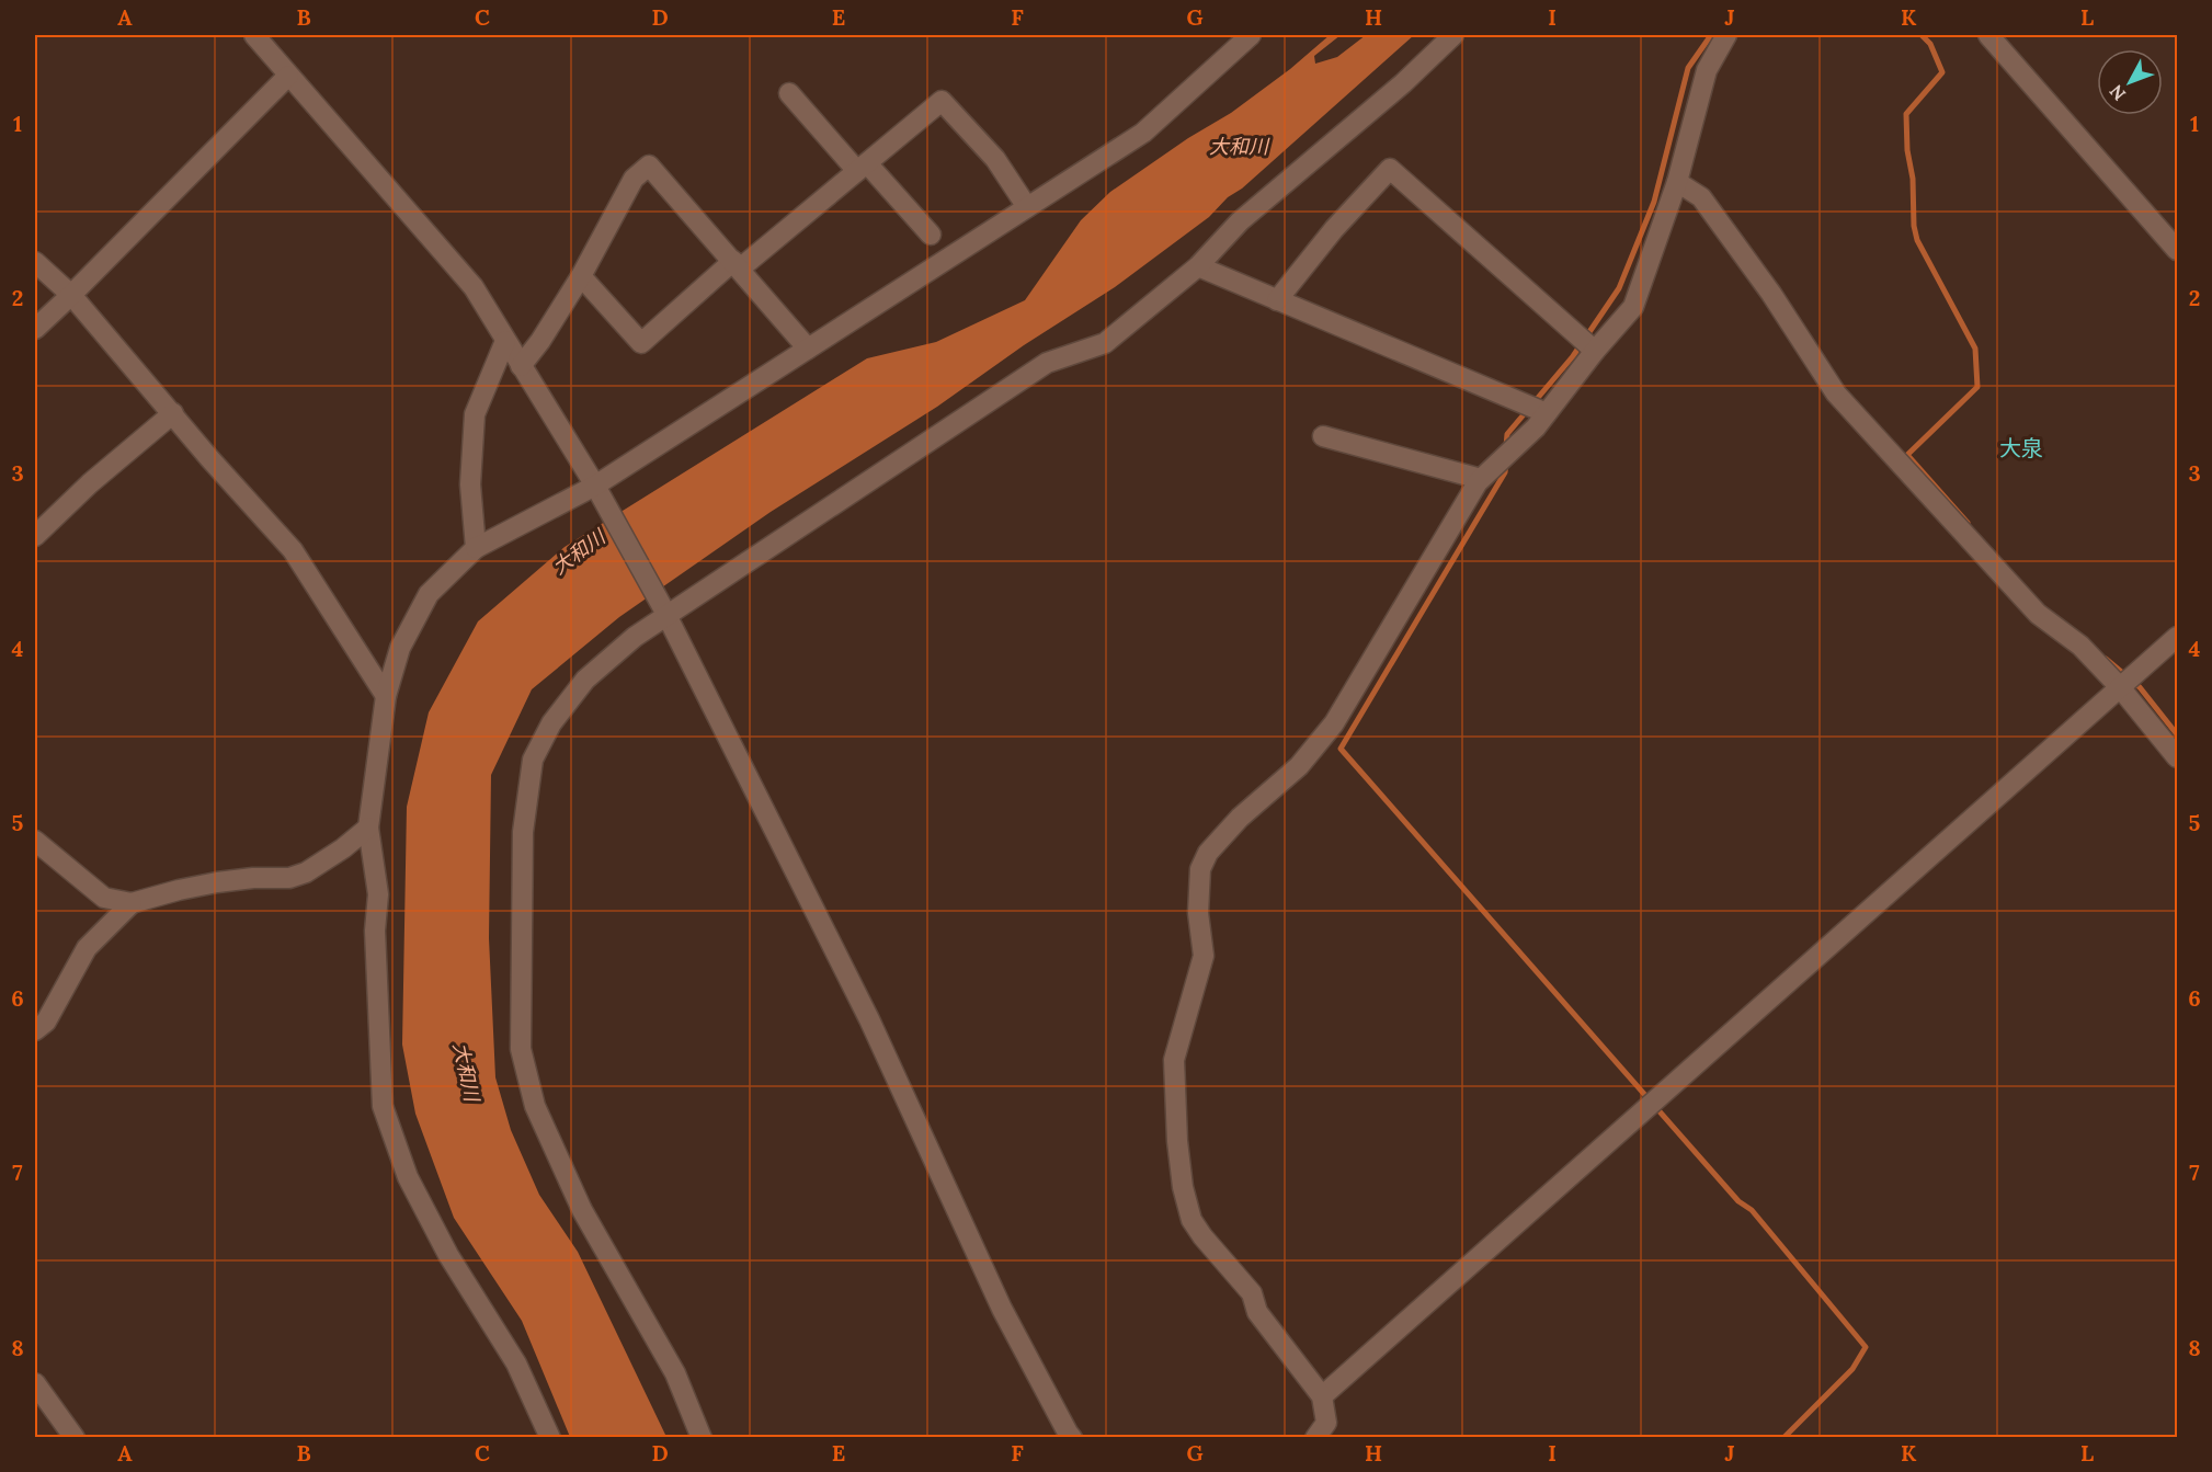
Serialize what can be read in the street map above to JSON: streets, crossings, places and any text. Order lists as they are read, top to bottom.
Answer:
{
  "districts": ["大泉"],
  "water": ["大和川"],
  "north": "bottom left",
  "grid": {
    "columns": [
      "A",
      "B",
      "C",
      "D",
      "E",
      "F",
      "G",
      "H",
      "I",
      "J",
      "K",
      "L"
    ],
    "rows": [
      "1",
      "2",
      "3",
      "4",
      "5",
      "6",
      "7",
      "8"
    ]
  }
}
